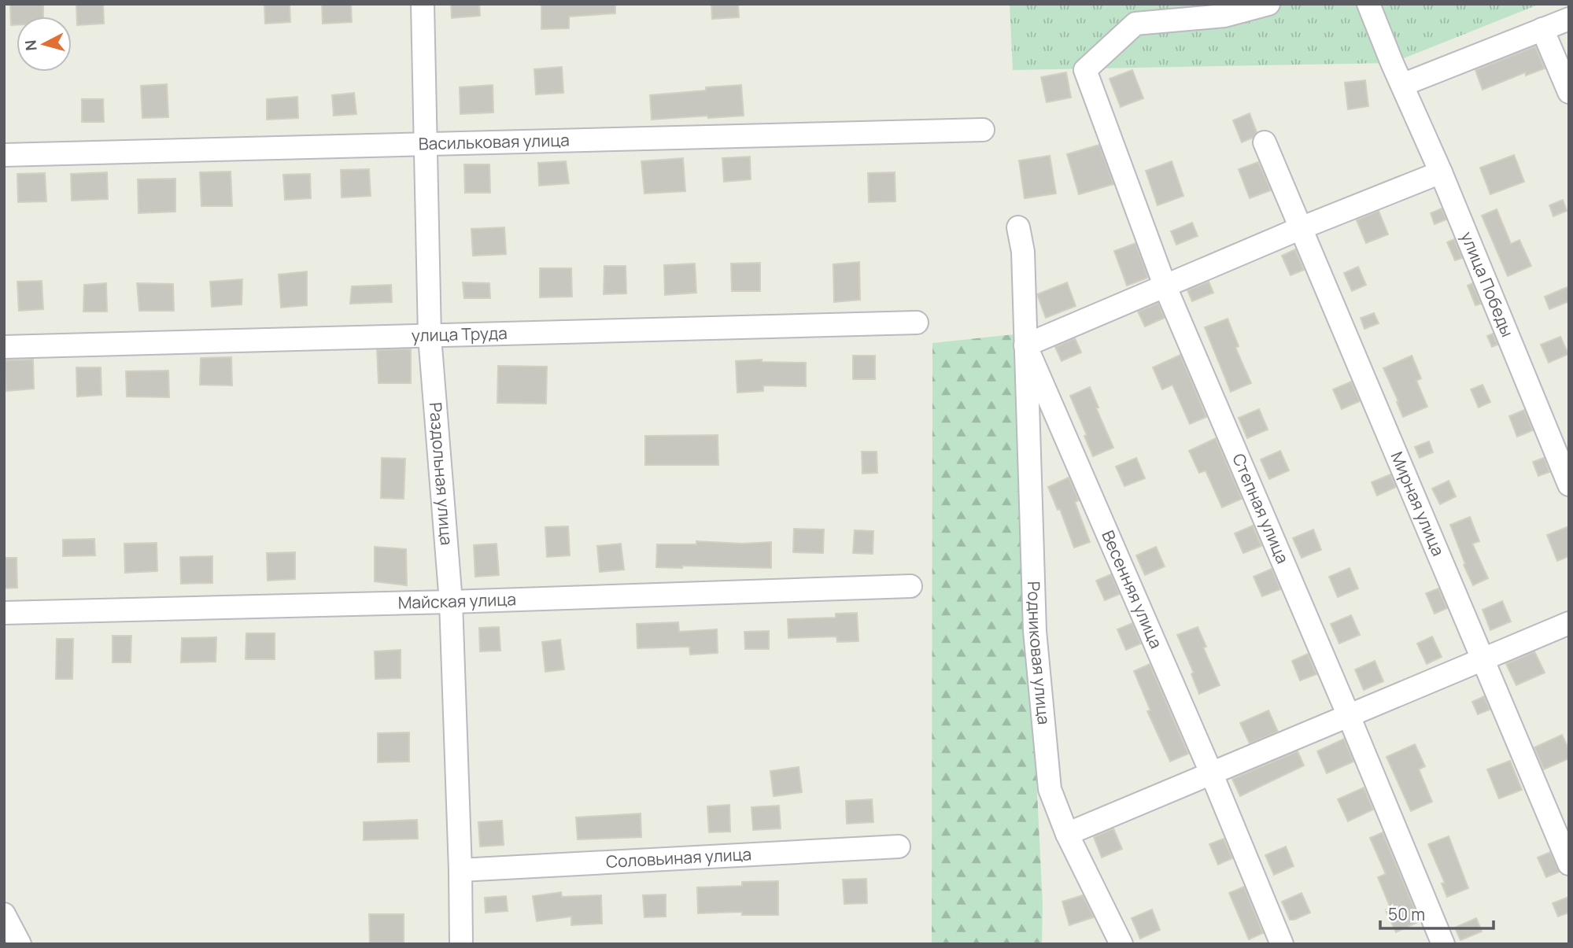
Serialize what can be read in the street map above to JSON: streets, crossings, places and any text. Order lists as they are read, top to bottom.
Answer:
{
  "streets": {
    "street": [
      "Васильковая улица",
      "улица Победы",
      "улица Труда",
      "Раздольная улица",
      "Мирная улица",
      "Степная улица",
      "Весенняя улица",
      "Майская улица",
      "Родниковая улица",
      "Соловьиная улица"
    ]
  },
  "crossings": [
    ["Васильковая улица", "Раздольная улица"],
    ["улица Труда", "Раздольная улица"],
    ["Раздольная улица", "Майская улица"],
    ["Раздольная улица", "Соловьиная улица"],
    ["Весенняя улица", "Родниковая улица"]
  ],
  "scale_bar": "50 m",
  "north": "left"
}
